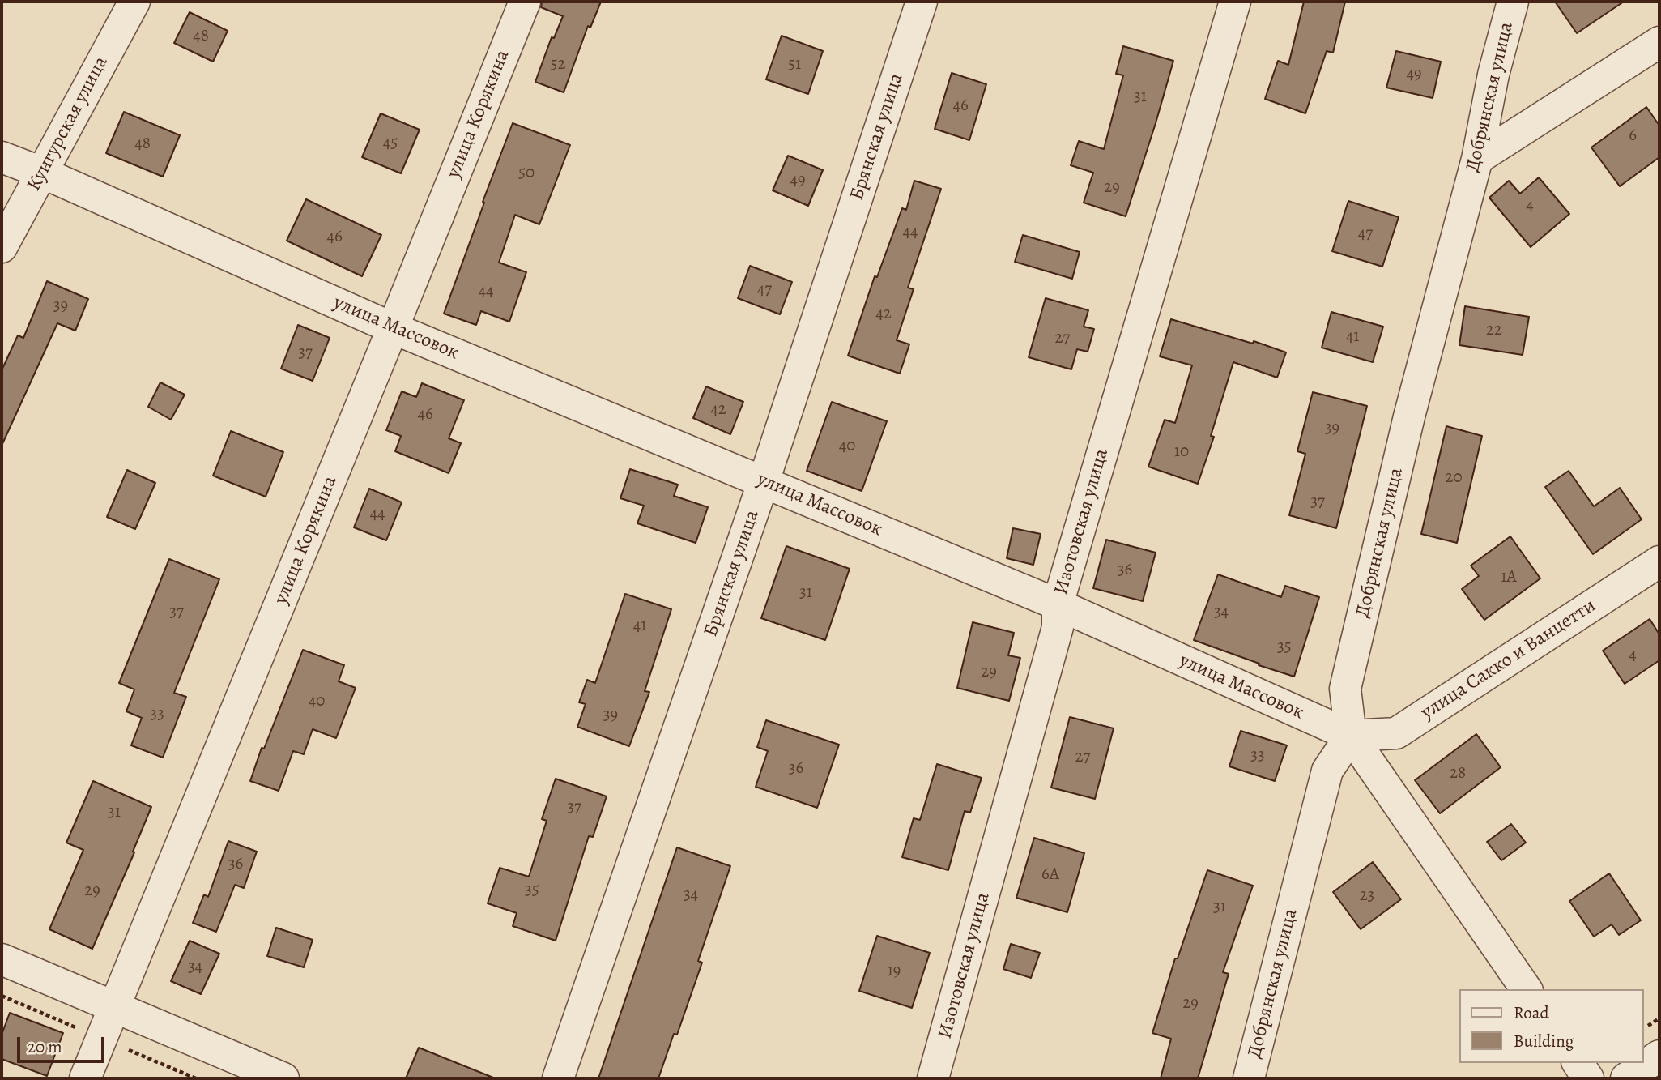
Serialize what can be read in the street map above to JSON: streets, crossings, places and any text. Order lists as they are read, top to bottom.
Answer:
{
  "streets": {
    "street": [
      "Добрянская улица",
      "улица Корякина",
      "Кунгурская улица",
      "Брянская улица",
      "улица Массовок",
      "Изотовская улица",
      "улица Сакко и Ванцетти"
    ]
  },
  "crossings": [
    ["Добрянская улица", "улица Массовок"],
    ["Добрянская улица", "улица Сакко и Ванцетти"],
    ["улица Корякина", "улица Массовок"],
    ["Кунгурская улица", "улица Массовок"],
    ["Брянская улица", "улица Массовок"],
    ["улица Массовок", "Изотовская улица"],
    ["улица Массовок", "улица Сакко и Ванцетти"]
  ],
  "house_numbers": [
    "48",
    "52",
    "51",
    "49",
    "31",
    "46",
    "6",
    "45",
    "48",
    "50",
    "49",
    "29",
    "4",
    "44",
    "47",
    "46",
    "47",
    "44",
    "39",
    "42",
    "22",
    "41",
    "27",
    "37",
    "42",
    "46",
    "39",
    "40",
    "10",
    "20",
    "37",
    "44",
    "36",
    "1А",
    "31",
    "37",
    "34",
    "41",
    "35",
    "4",
    "29",
    "40",
    "33",
    "39",
    "33",
    "27",
    "36",
    "28",
    "37",
    "31",
    "36",
    "6А",
    "35",
    "29",
    "34",
    "23",
    "31",
    "34",
    "19",
    "29"
  ],
  "legend": ["Road", "Building"],
  "scale_bar": "20 m"
}
